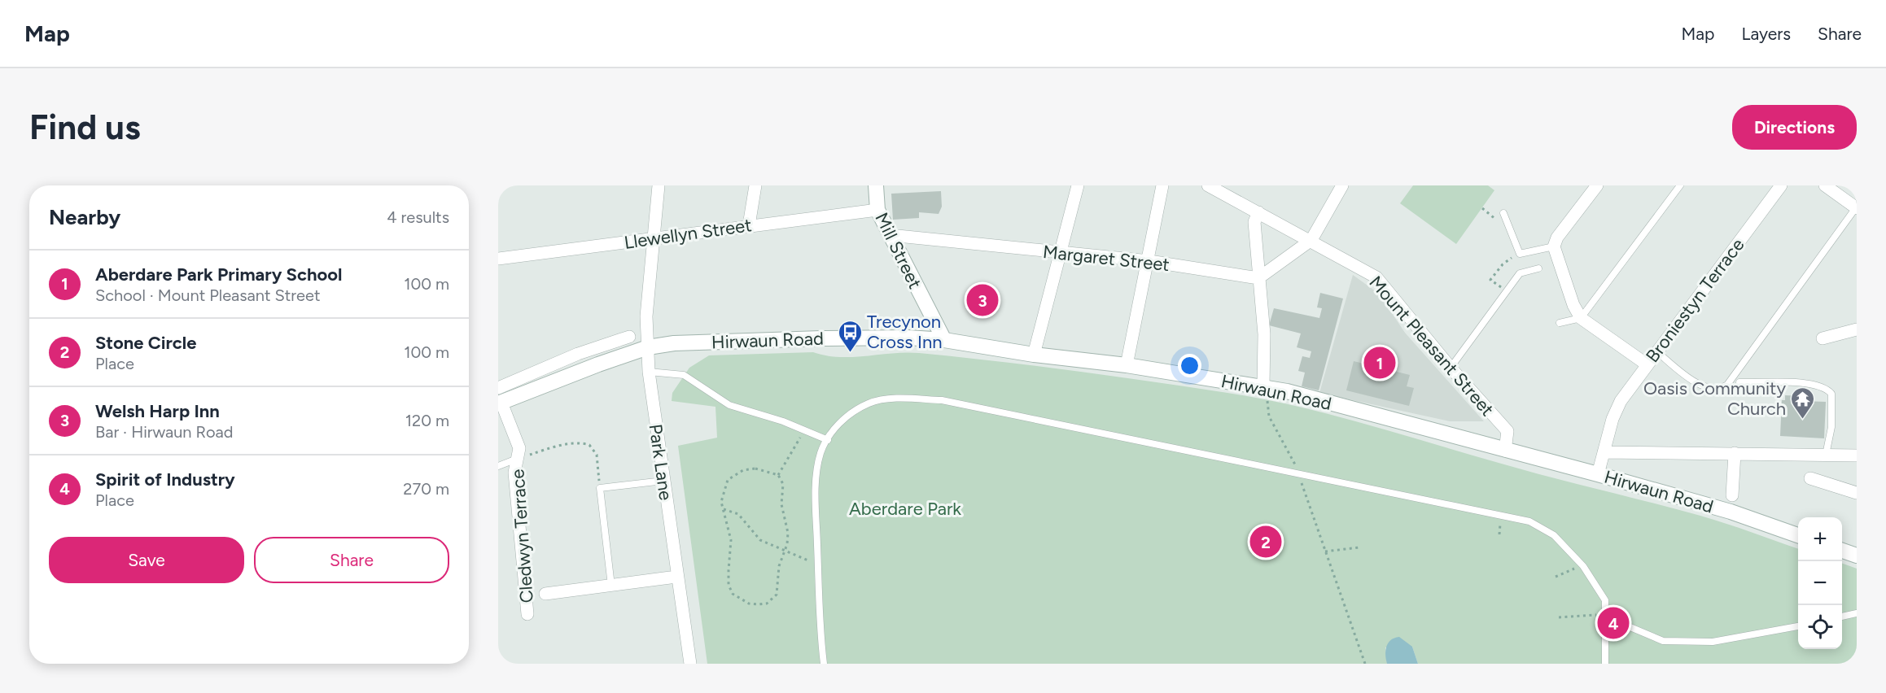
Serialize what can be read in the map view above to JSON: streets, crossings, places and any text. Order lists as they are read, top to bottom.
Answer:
{
  "streets": {
    "main road": ["Mill Street", "Hirwaun Road"],
    "street": [
      "Llewellyn Street",
      "Margaret Street",
      "Broniestyn Terrace",
      "Mount Pleasant Street",
      "Park Lane",
      "Cledwyn Terrace"
    ]
  },
  "crossings": [
    ["Llewellyn Street", "Mill Street"],
    ["Llewellyn Street", "Park Lane"],
    ["Mill Street", "Margaret Street"],
    ["Mill Street", "Hirwaun Road"],
    ["Broniestyn Terrace", "Hirwaun Road"],
    ["Hirwaun Road", "Mount Pleasant Street"],
    ["Hirwaun Road", "Park Lane"],
    ["Hirwaun Road", "Cledwyn Terrace"]
  ],
  "parks": ["Aberdare Park"],
  "places": {
    "bus stop": ["Trecynon Cross Inn"],
    "temple": ["Oasis Community Church"]
  },
  "page": {
    "header": "Map",
    "nav": ["Map", "Layers", "Share"],
    "buttons": [
      "Directions",
      ["Save", "Share"]
    ],
    "title": "Find us",
    "heading": ["Nearby", "4 results"],
    "list": [
      {
        "mark": "1",
        "name": "Aberdare Park Primary School",
        "note": "School · Mount Pleasant Street",
        "value": "100 m"
      },
      {
        "mark": "2",
        "name": "Stone Circle",
        "note": "Place",
        "value": "100 m"
      },
      {
        "mark": "3",
        "name": "Welsh Harp Inn",
        "note": "Bar · Hirwaun Road",
        "value": "120 m"
      },
      {
        "mark": "4",
        "name": "Spirit of Industry",
        "note": "Place",
        "value": "270 m"
      }
    ],
    "pins": [
      "3",
      "1",
      "2",
      "4"
    ],
    "map_buttons": ["+", "−"]
  }
}
